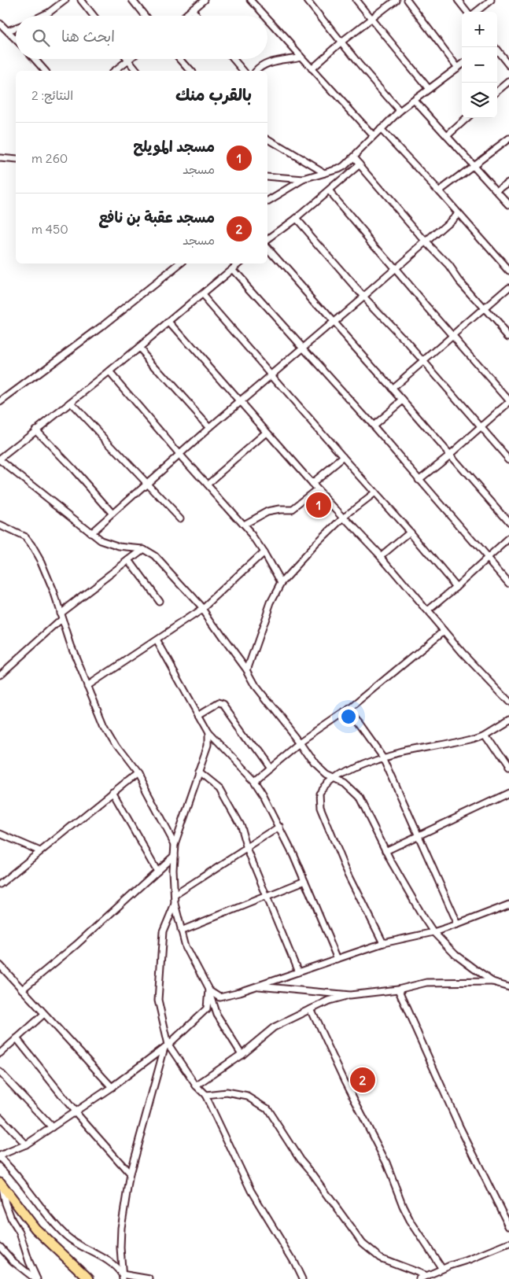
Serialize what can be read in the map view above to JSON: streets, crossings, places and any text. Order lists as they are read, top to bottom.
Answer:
{
  "page": {
    "map_buttons": ["+", "−"],
    "search": "ابحث هنا",
    "heading": ["بالقرب منك", "النتائج: 2"],
    "list": [
      {
        "mark": "1",
        "name": "مسجد المويلح",
        "note": "مسجد",
        "value": "260 m"
      },
      {
        "mark": "2",
        "name": "مسجد عقبة بن نافع",
        "note": "مسجد",
        "value": "450 m"
      }
    ],
    "pins": ["1", "2"]
  }
}
